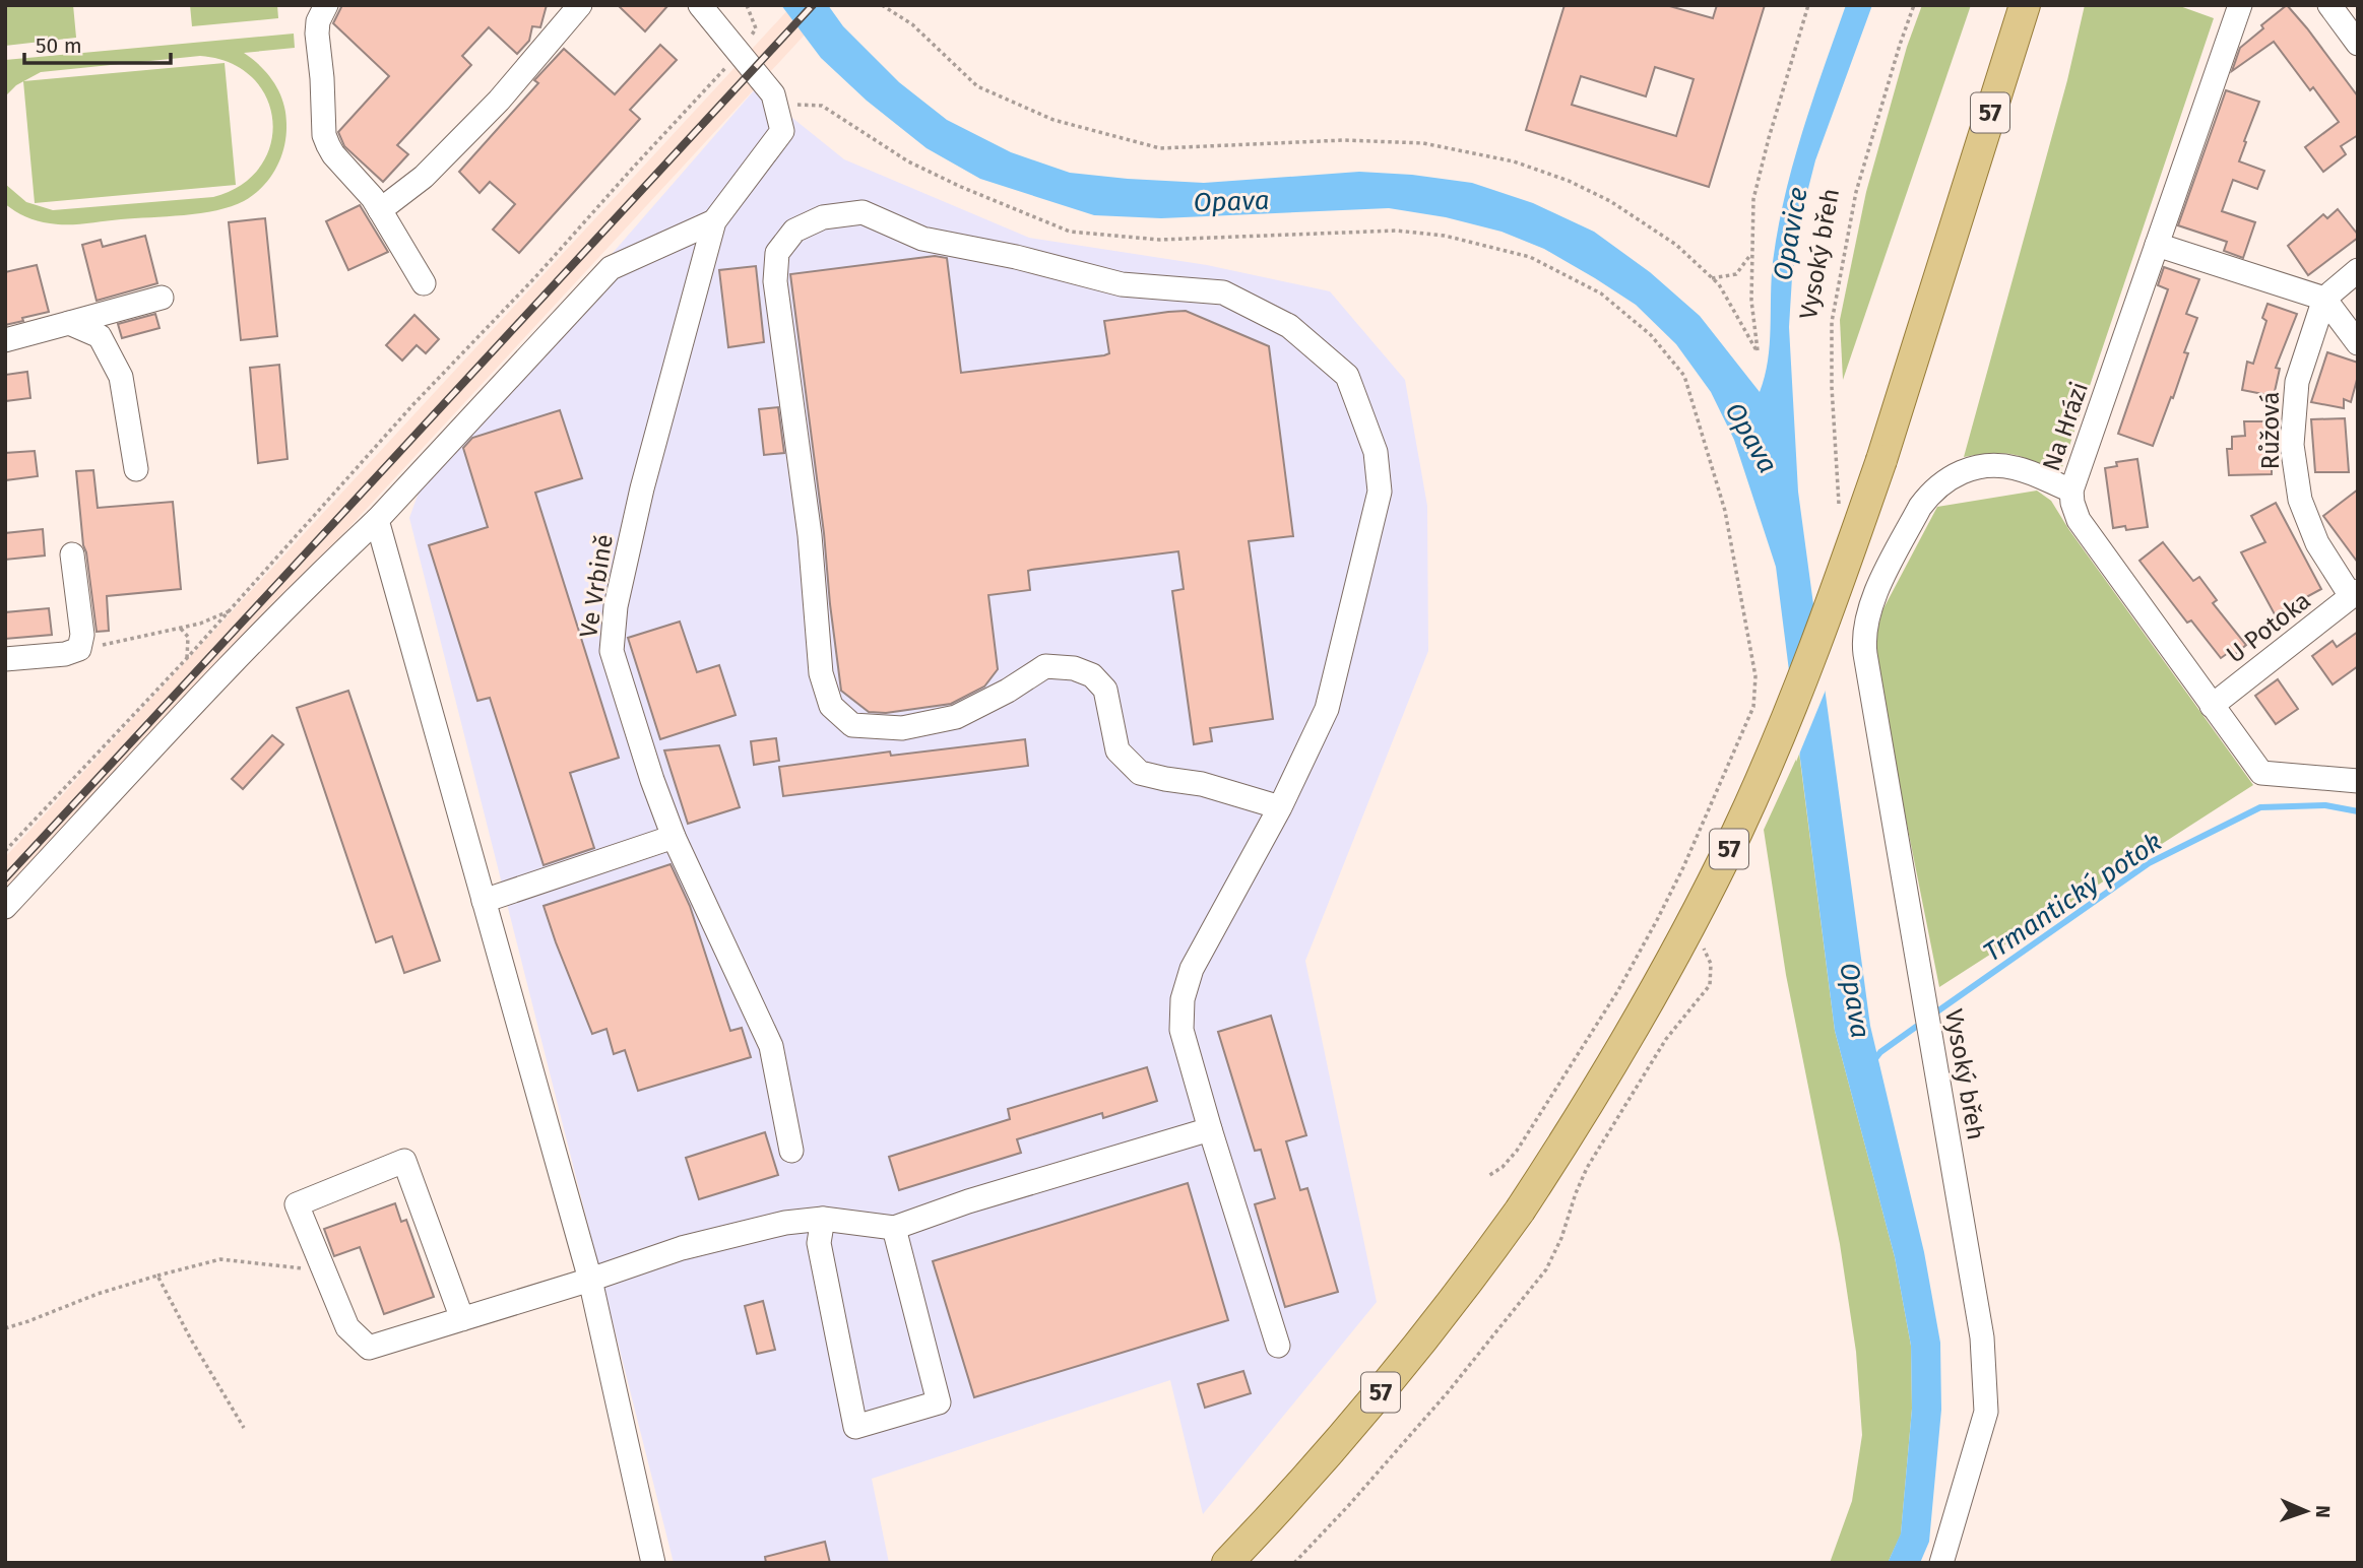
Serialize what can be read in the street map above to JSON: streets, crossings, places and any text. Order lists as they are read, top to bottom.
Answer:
{
  "streets": {
    "main road": ["57"],
    "street": [
      "Vysoký břeh",
      "Na Hrázi",
      "Růžová",
      "Ve Vrbině",
      "U Potoka"
    ]
  },
  "crossings": [
    ["Vysoký břeh", "Na Hrázi"],
    ["Na Hrázi", "U Potoka"],
    ["Růžová", "U Potoka"]
  ],
  "water": ["Opava", "Opavice", "Trmantický potok"],
  "scale_bar": "50 m",
  "north": "right"
}
